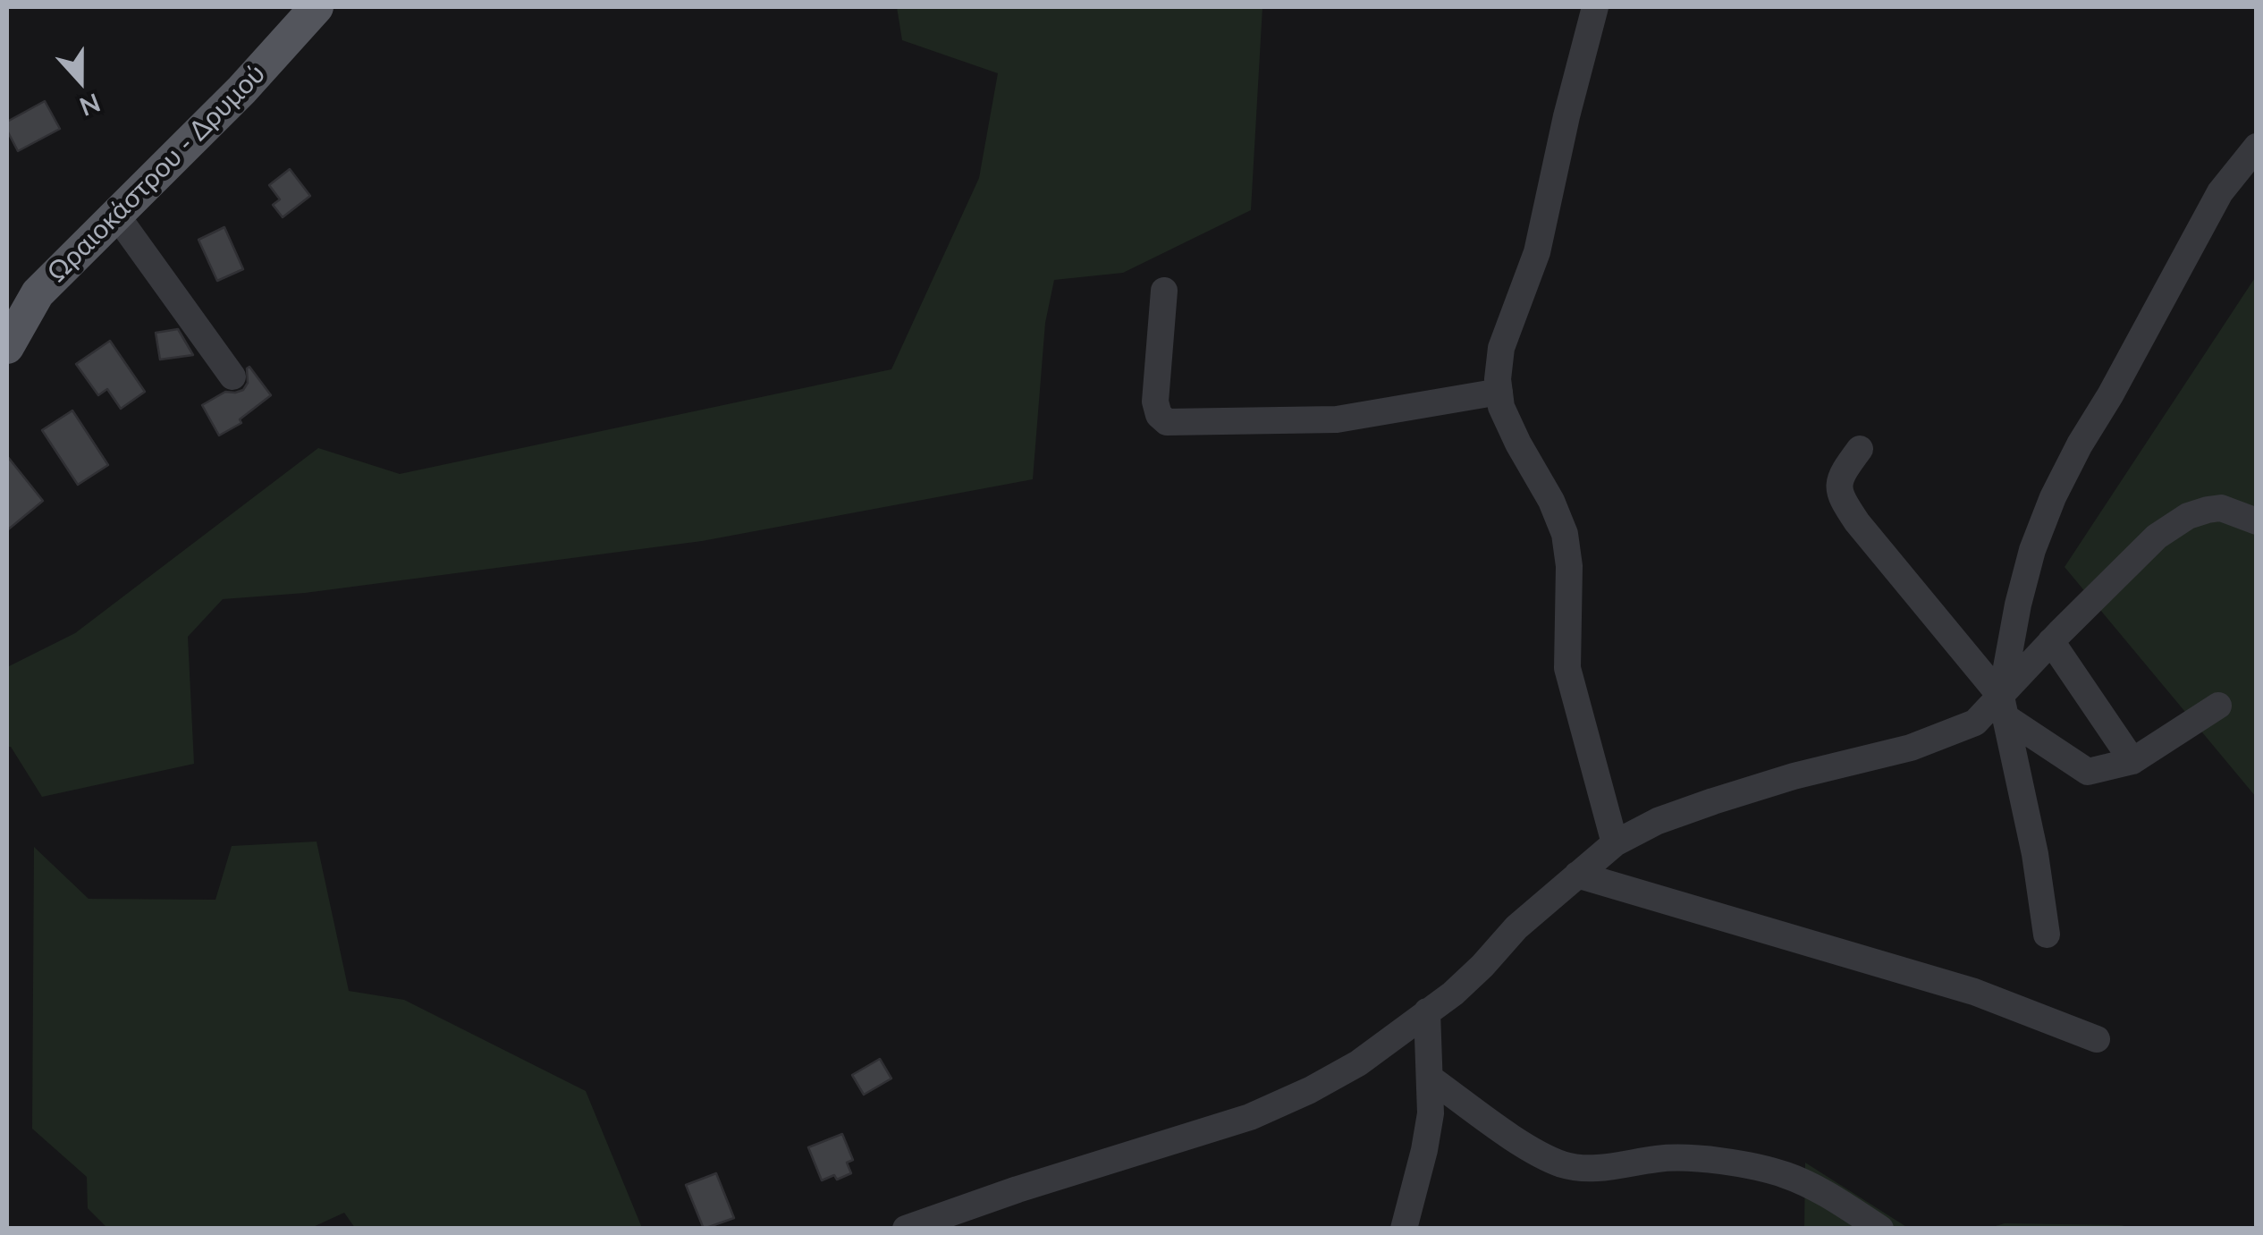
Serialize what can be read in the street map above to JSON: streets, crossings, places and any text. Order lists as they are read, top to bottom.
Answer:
{
  "streets": {
    "main road": ["Ωραιοκάστρου - Δρυμού"]
  },
  "north": "bottom"
}
